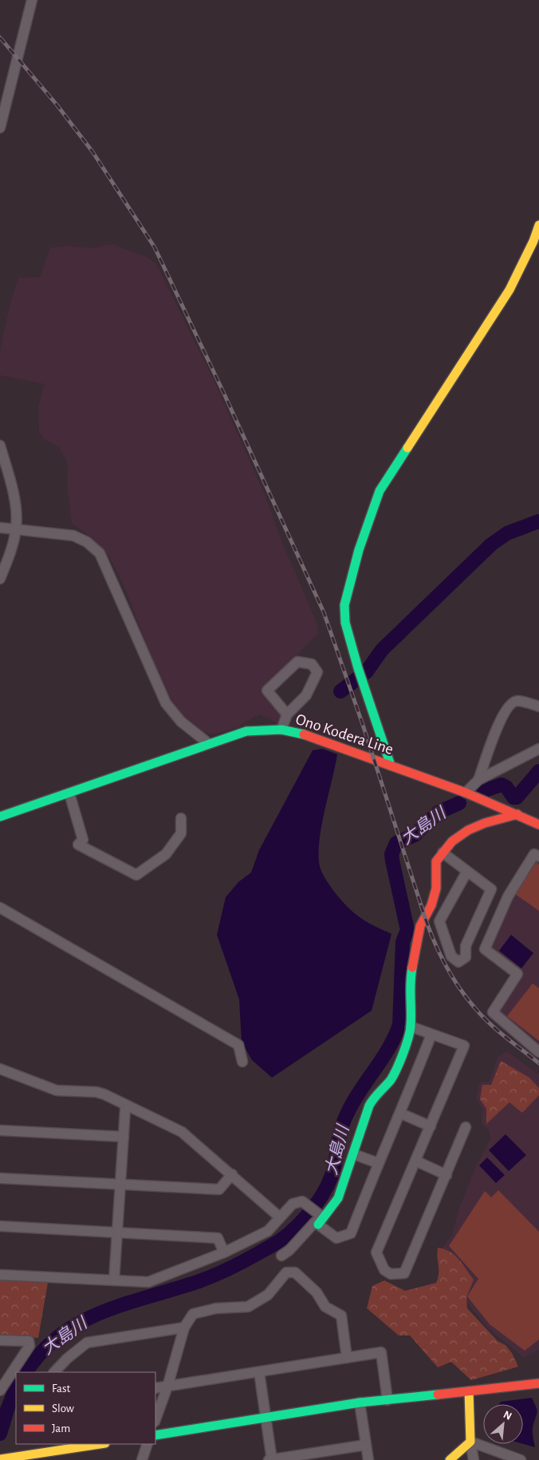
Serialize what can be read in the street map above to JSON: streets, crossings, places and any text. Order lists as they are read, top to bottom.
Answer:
{
  "streets": {
    "street": ["Ono Kodera Line"]
  },
  "water": ["大島川"],
  "legend": ["Fast", "Slow", "Jam"],
  "north": "top right"
}
